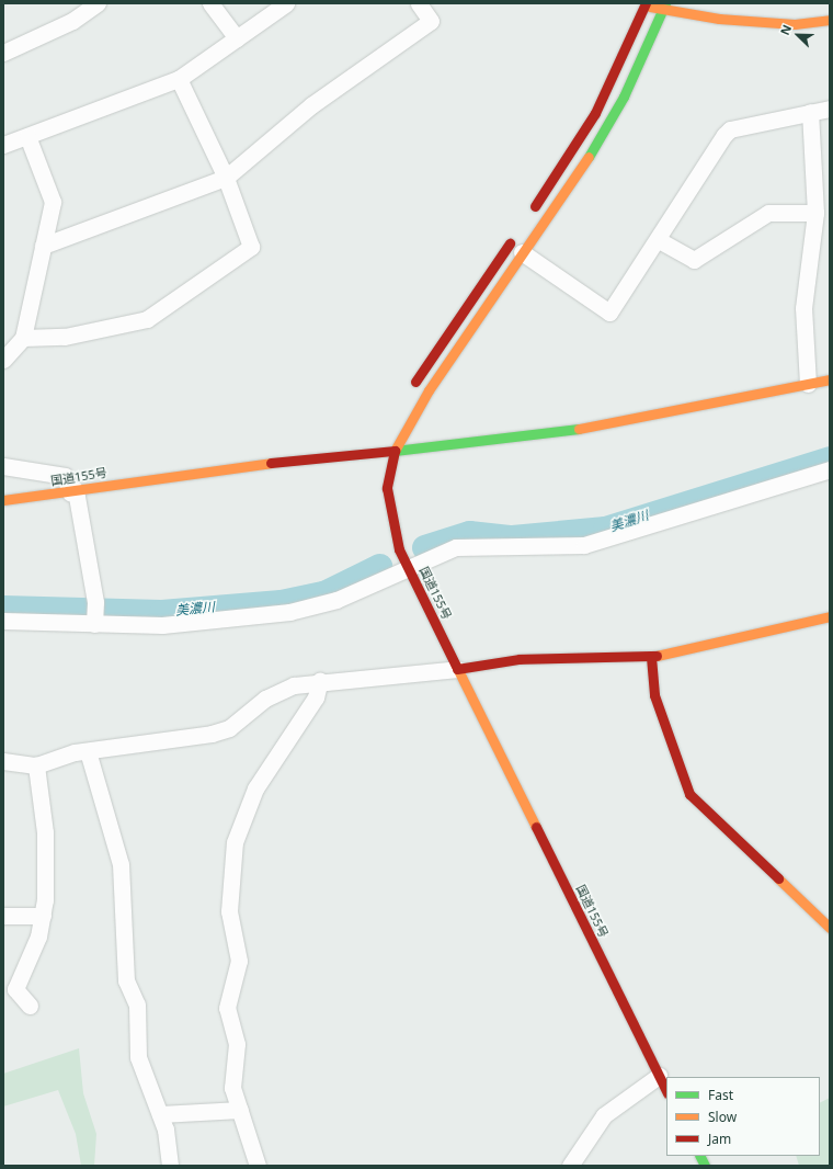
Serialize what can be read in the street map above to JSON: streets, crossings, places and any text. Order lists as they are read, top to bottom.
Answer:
{
  "streets": {
    "main road": ["国道155号"]
  },
  "water": ["美濃川"],
  "legend": ["Fast", "Slow", "Jam"],
  "north": "top left"
}
